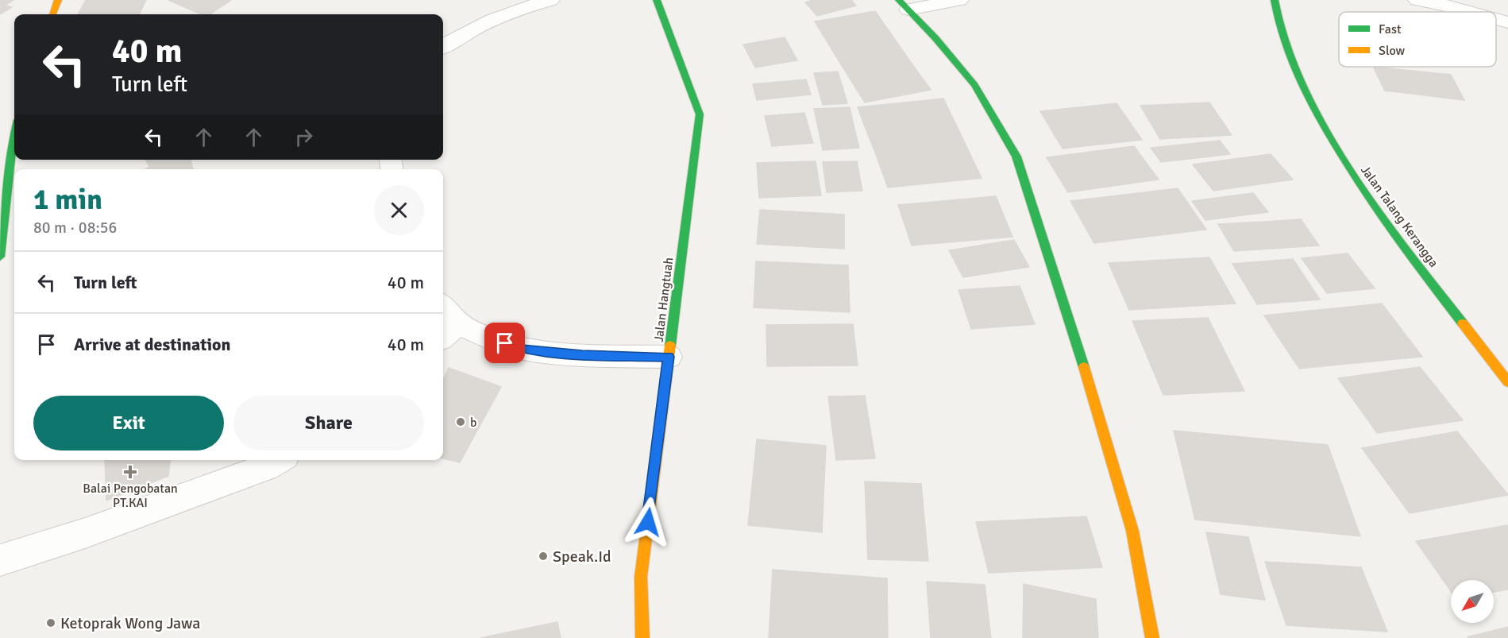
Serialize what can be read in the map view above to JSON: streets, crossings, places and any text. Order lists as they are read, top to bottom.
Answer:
{
  "streets": {
    "street": ["Jalan Talang Kerangga", "Jalan Hangtuah"]
  },
  "places": {
    "other": ["b", "Speak.Id", "Ketoprak Wong Jawa"],
    "health": ["Balai Pengobatan PT.KAI"]
  },
  "legend": ["Fast", "Slow"],
  "north": "bottom left",
  "page": {
    "turn": ["40 m", "Turn left"],
    "heading": ["1 min", "80 m · 08:56"],
    "list": [
      {
        "name": "Turn left",
        "value": "40 m"
      },
      {
        "name": "Arrive at destination",
        "value": "40 m"
      }
    ],
    "buttons": ["Exit", "Share"]
  }
}
